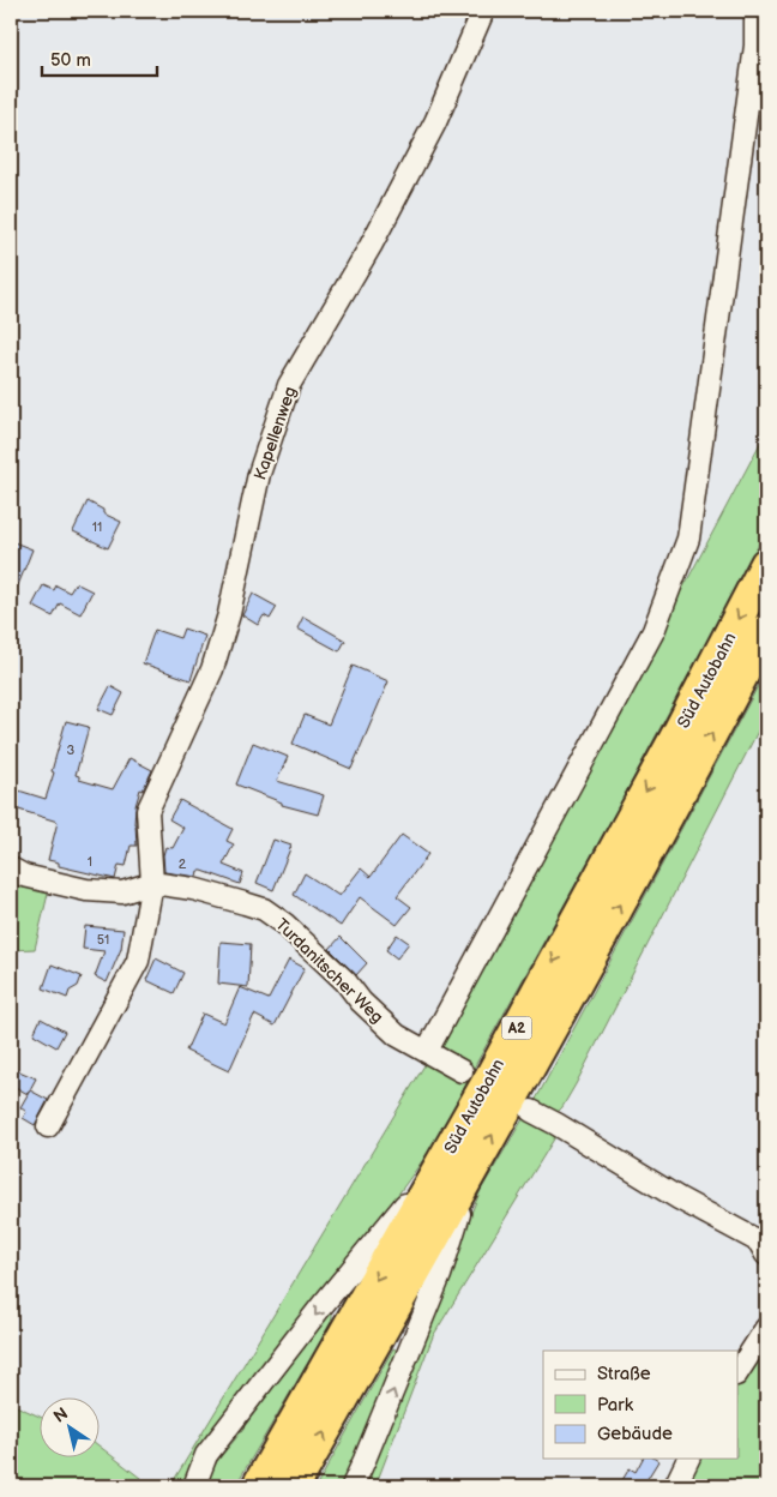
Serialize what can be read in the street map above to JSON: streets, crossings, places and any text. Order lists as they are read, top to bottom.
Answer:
{
  "streets": {
    "highway": ["Süd Autobahn", "A2"],
    "street": ["Kapellenweg", "Turdanitscher Weg"]
  },
  "crossings": [
    ["Kapellenweg", "Turdanitscher Weg"]
  ],
  "house_numbers": [
    "11",
    "3",
    "1",
    "2",
    "51"
  ],
  "legend": ["Straße", "Park", "Gebäude"],
  "scale_bar": "50 m",
  "north": "top left"
}
